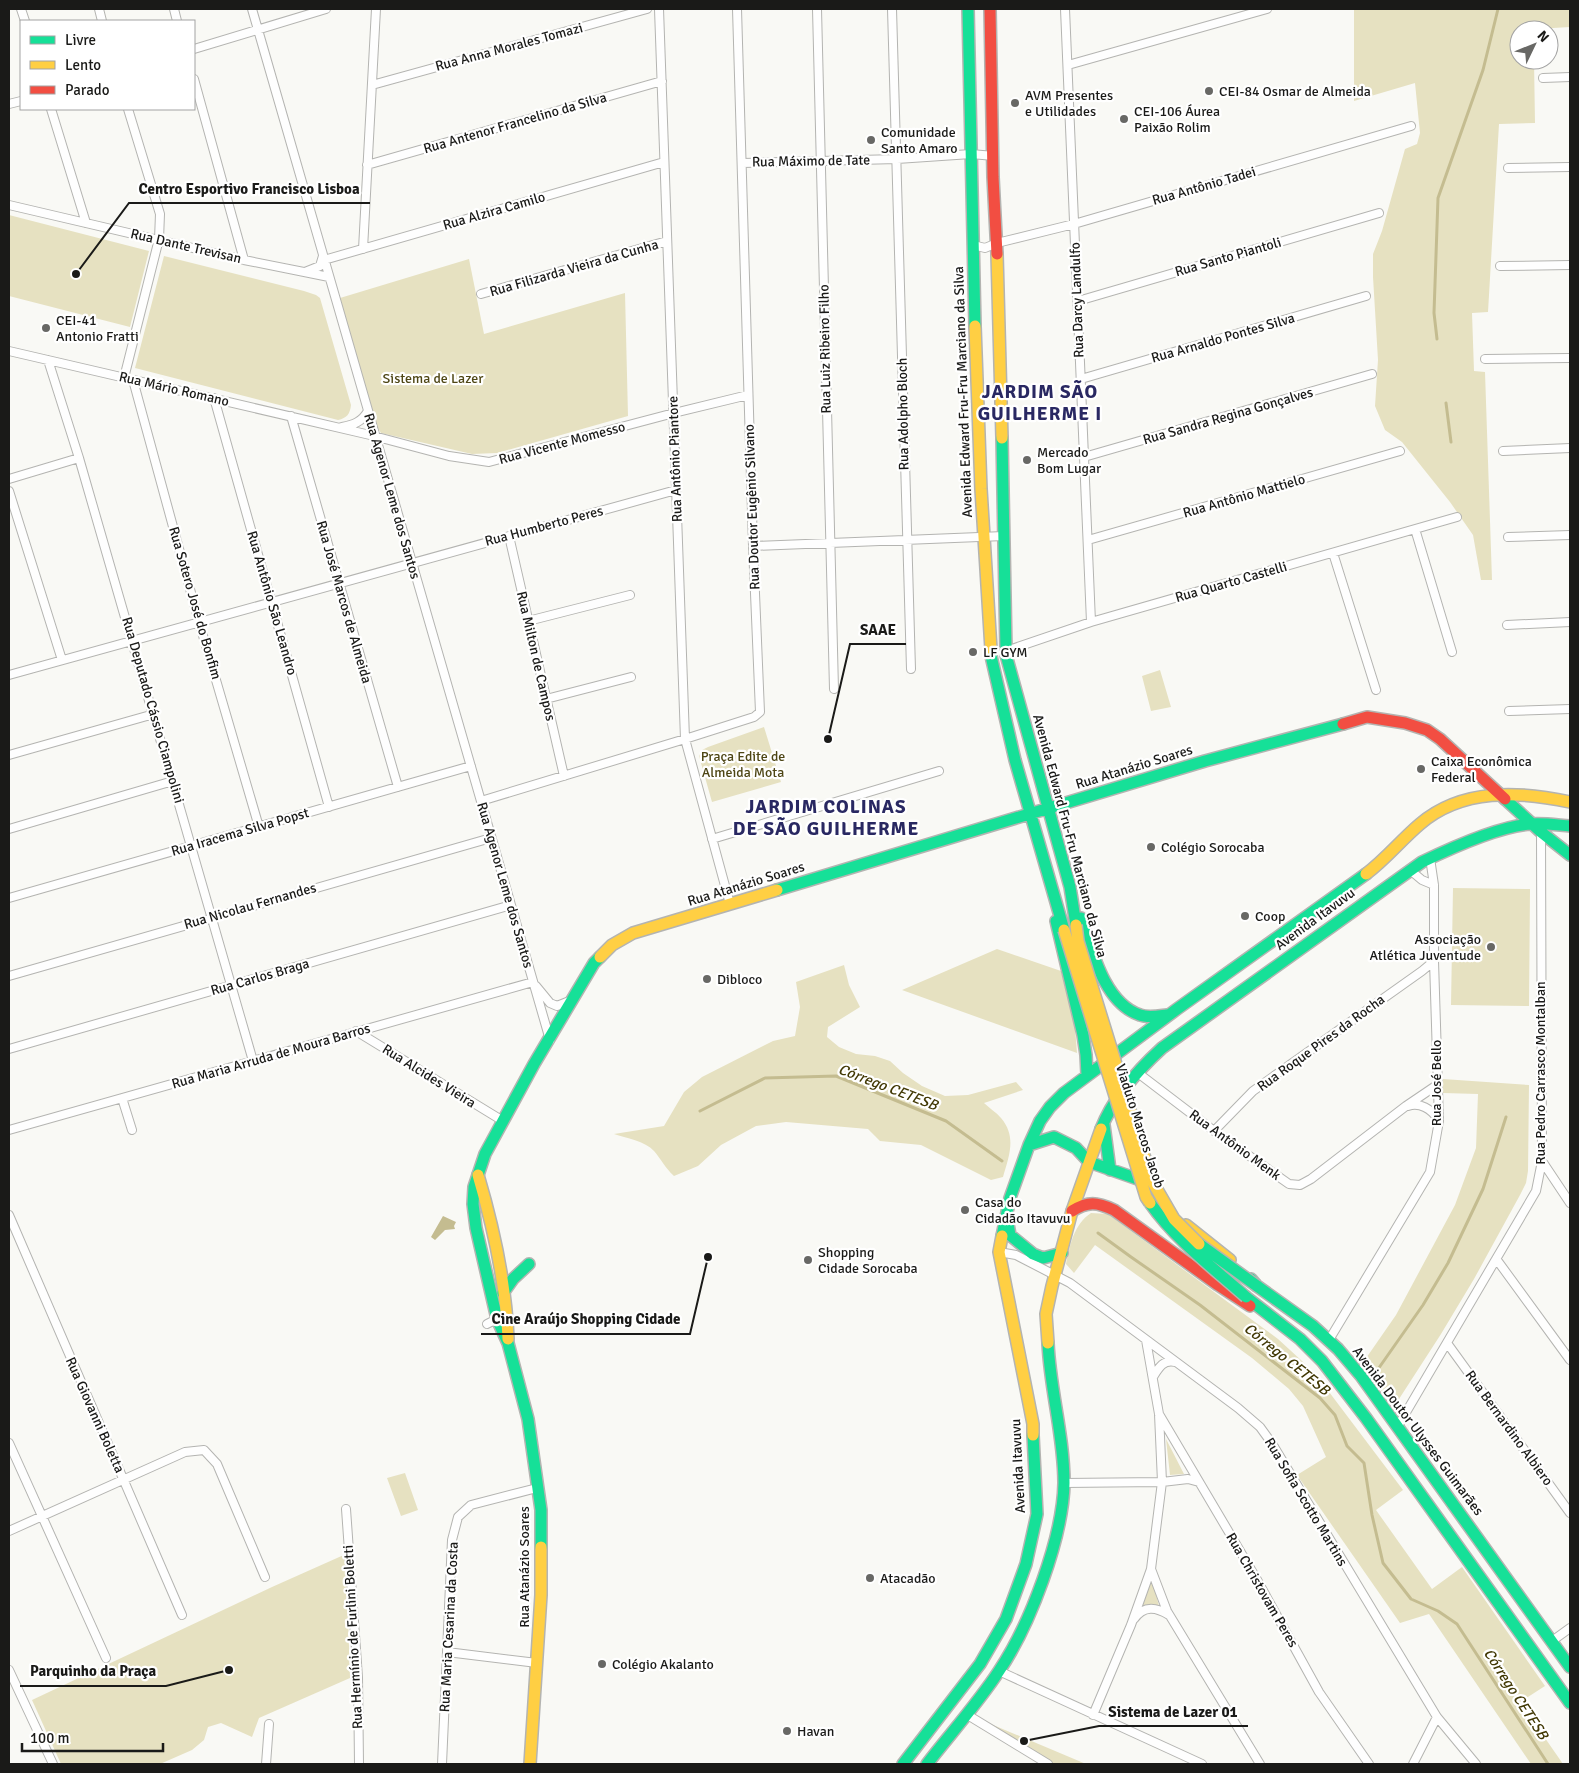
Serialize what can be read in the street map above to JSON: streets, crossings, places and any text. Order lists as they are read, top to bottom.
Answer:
{
  "streets": {
    "main road": [
      "Avenida Edward Fru-Fru Marciano da Silva",
      "Rua Atanázio Soares",
      "Avenida Itavuvu",
      "Viaduto Marcos Jacob",
      "Avenida Doutor Ulysses Guimarães"
    ],
    "street": [
      "Rua Anna Morales Tomazi",
      "Rua Antenor Francelino da Silva",
      "Rua Máximo de Tate",
      "Rua Antônio Tadei",
      "Rua Alzira Camilo",
      "Rua Dante Trevisan",
      "Rua Santo Piantoli",
      "Rua Filizarda Vieira da Cunha",
      "Rua Darcy Landulfo",
      "Rua Arnaldo Pontes Silva",
      "Rua Luiz Ribeiro Filho",
      "Rua Mário Romano",
      "Rua Adolpho Bloch",
      "Rua Sandra Regina Gonçalves",
      "Rua Vicente Momesso",
      "Rua Antônio Piantore",
      "Rua Agenor Leme dos Santos",
      "Rua Antônio Mattielo",
      "Rua Doutor Eugênio Silvano",
      "Rua Humberto Peres",
      "Rua Quarto Castelli",
      "Rua José Marcos de Almeida",
      "Rua Sotero José do Bonfim",
      "Rua Antônio São Leandro",
      "Rua Milton de Campos",
      "Rua Deputado Cássio Ciampolini",
      "Rua Iracema Silva Popst",
      "Rua Nicolau Fernandes",
      "Rua Carlos Braga",
      "Rua Roque Pires da Rocha",
      "Rua Maria Arruda de Moura Barros",
      "Rua Pedro Carrasco Montalban",
      "Rua Alcides Vieira",
      "Rua José Bello",
      "Rua Antônio Menk",
      "Rua Giovanni Boletta",
      "Rua Bernardino Albiero",
      "Rua Sofia Scotto Martins",
      "Rua Christovam Peres",
      "Rua Maria Cesarina da Costa",
      "Rua Hermínio de Furlini Boletti"
    ]
  },
  "crossings": [
    ["Rua Antenor Francelino da Silva", "Rua Antônio Piantore"],
    ["Rua Máximo de Tate", "Rua Luiz Ribeiro Filho"],
    ["Rua Máximo de Tate", "Avenida Edward Fru-Fru Marciano da Silva"],
    ["Rua Máximo de Tate", "Rua Adolpho Bloch"],
    ["Rua Máximo de Tate", "Rua Doutor Eugênio Silvano"],
    ["Rua Antônio Tadei", "Rua Darcy Landulfo"],
    ["Rua Antônio Tadei", "Avenida Edward Fru-Fru Marciano da Silva"],
    ["Rua Alzira Camilo", "Rua Antônio Piantore"],
    ["Rua Alzira Camilo", "Rua Agenor Leme dos Santos"],
    ["Rua Dante Trevisan", "Rua Agenor Leme dos Santos"],
    ["Rua Santo Piantoli", "Rua Darcy Landulfo"],
    ["Rua Filizarda Vieira da Cunha", "Rua Antônio Piantore"],
    ["Rua Darcy Landulfo", "Rua Arnaldo Pontes Silva"],
    ["Rua Darcy Landulfo", "Rua Sandra Regina Gonçalves"],
    ["Rua Darcy Landulfo", "Rua Antônio Mattielo"],
    ["Rua Darcy Landulfo", "Rua Quarto Castelli"],
    ["Rua Mário Romano", "Rua Vicente Momesso"],
    ["Rua Mário Romano", "Rua Agenor Leme dos Santos"],
    ["Rua Mário Romano", "Rua José Marcos de Almeida"],
    ["Rua Mário Romano", "Rua Sotero José do Bonfim"],
    ["Rua Mário Romano", "Rua Antônio São Leandro"],
    ["Rua Mário Romano", "Rua Deputado Cássio Ciampolini"],
    ["Avenida Edward Fru-Fru Marciano da Silva", "Rua Quarto Castelli"],
    ["Avenida Edward Fru-Fru Marciano da Silva", "Rua Atanázio Soares"],
    ["Avenida Edward Fru-Fru Marciano da Silva", "Avenida Itavuvu"],
    ["Avenida Edward Fru-Fru Marciano da Silva", "Viaduto Marcos Jacob"],
    ["Rua Vicente Momesso", "Rua Antônio Piantore"],
    ["Rua Vicente Momesso", "Rua Agenor Leme dos Santos"],
    ["Rua Vicente Momesso", "Rua Doutor Eugênio Silvano"],
    ["Rua Antônio Piantore", "Rua Doutor Eugênio Silvano"],
    ["Rua Antônio Piantore", "Rua Humberto Peres"],
    ["Rua Antônio Piantore", "Rua Atanázio Soares"],
    ["Rua Agenor Leme dos Santos", "Rua Doutor Eugênio Silvano"],
    ["Rua Agenor Leme dos Santos", "Rua Humberto Peres"],
    ["Rua Agenor Leme dos Santos", "Rua Atanázio Soares"],
    ["Rua Agenor Leme dos Santos", "Rua Iracema Silva Popst"],
    ["Rua Agenor Leme dos Santos", "Rua Nicolau Fernandes"],
    ["Rua Agenor Leme dos Santos", "Rua Carlos Braga"],
    ["Rua Agenor Leme dos Santos", "Rua Maria Arruda de Moura Barros"],
    ["Rua Doutor Eugênio Silvano", "Rua Milton de Campos"],
    ["Rua Humberto Peres", "Rua José Marcos de Almeida"],
    ["Rua Humberto Peres", "Rua Sotero José do Bonfim"],
    ["Rua Humberto Peres", "Rua Antônio São Leandro"],
    ["Rua Humberto Peres", "Rua Milton de Campos"],
    ["Rua Humberto Peres", "Rua Deputado Cássio Ciampolini"],
    ["Rua José Marcos de Almeida", "Rua Iracema Silva Popst"],
    ["Rua Sotero José do Bonfim", "Rua Iracema Silva Popst"],
    ["Rua Antônio São Leandro", "Rua Iracema Silva Popst"],
    ["Rua Deputado Cássio Ciampolini", "Rua Iracema Silva Popst"],
    ["Rua Deputado Cássio Ciampolini", "Rua Nicolau Fernandes"],
    ["Rua Deputado Cássio Ciampolini", "Rua Carlos Braga"],
    ["Rua Deputado Cássio Ciampolini", "Rua Maria Arruda de Moura Barros"],
    ["Rua Atanázio Soares", "Avenida Itavuvu"],
    ["Rua Atanázio Soares", "Rua Pedro Carrasco Montalban"],
    ["Rua Atanázio Soares", "Rua Alcides Vieira"],
    ["Rua Atanázio Soares", "Rua Maria Cesarina da Costa"],
    ["Avenida Itavuvu", "Rua Pedro Carrasco Montalban"],
    ["Avenida Itavuvu", "Rua José Bello"],
    ["Avenida Itavuvu", "Rua Antônio Menk"],
    ["Avenida Itavuvu", "Avenida Doutor Ulysses Guimarães"],
    ["Avenida Itavuvu", "Rua Sofia Scotto Martins"],
    ["Rua Roque Pires da Rocha", "Rua José Bello"],
    ["Rua Roque Pires da Rocha", "Rua Antônio Menk"],
    ["Rua Maria Arruda de Moura Barros", "Rua Alcides Vieira"],
    ["Rua Pedro Carrasco Montalban", "Rua Bernardino Albiero"],
    ["Rua Pedro Carrasco Montalban", "Avenida Doutor Ulysses Guimarães"],
    ["Rua José Bello", "Rua Antônio Menk"],
    ["Rua José Bello", "Avenida Doutor Ulysses Guimarães"],
    ["Viaduto Marcos Jacob", "Avenida Doutor Ulysses Guimarães"]
  ],
  "districts": ["JARDIM SÃO GUILHERME I", "JARDIM COLINAS DE SÃO GUILHERME"],
  "water": ["Córrego CETESB"],
  "parks": ["Sistema de Lazer", "Praça Edite de Almeida Mota"],
  "places": [
    "CEI-84 Osmar de Almeida",
    "AVM Presentes e Utilidades",
    "CEI-106 Áurea Paixão Rolim",
    "Comunidade Santo Amaro",
    "Centro Esportivo Francisco Lisboa",
    "CEI-41 Antonio Fratti",
    "Mercado Bom Lugar",
    "LF GYM",
    "SAAE",
    "Caixa Econômica Federal",
    "Colégio Sorocaba",
    "Coop",
    "Associação Atlética Juventude",
    "Dibloco",
    "Casa do Cidadão Itavuvu",
    "Cine Araújo Shopping Cidade",
    "Shopping Cidade Sorocaba",
    "Atacadão",
    "Colégio Akalanto",
    "Parquinho da Praça",
    "Havan",
    "Sistema de Lazer 01"
  ],
  "legend": ["Livre", "Lento", "Parado"],
  "scale_bar": "100 m",
  "north": "top right"
}
